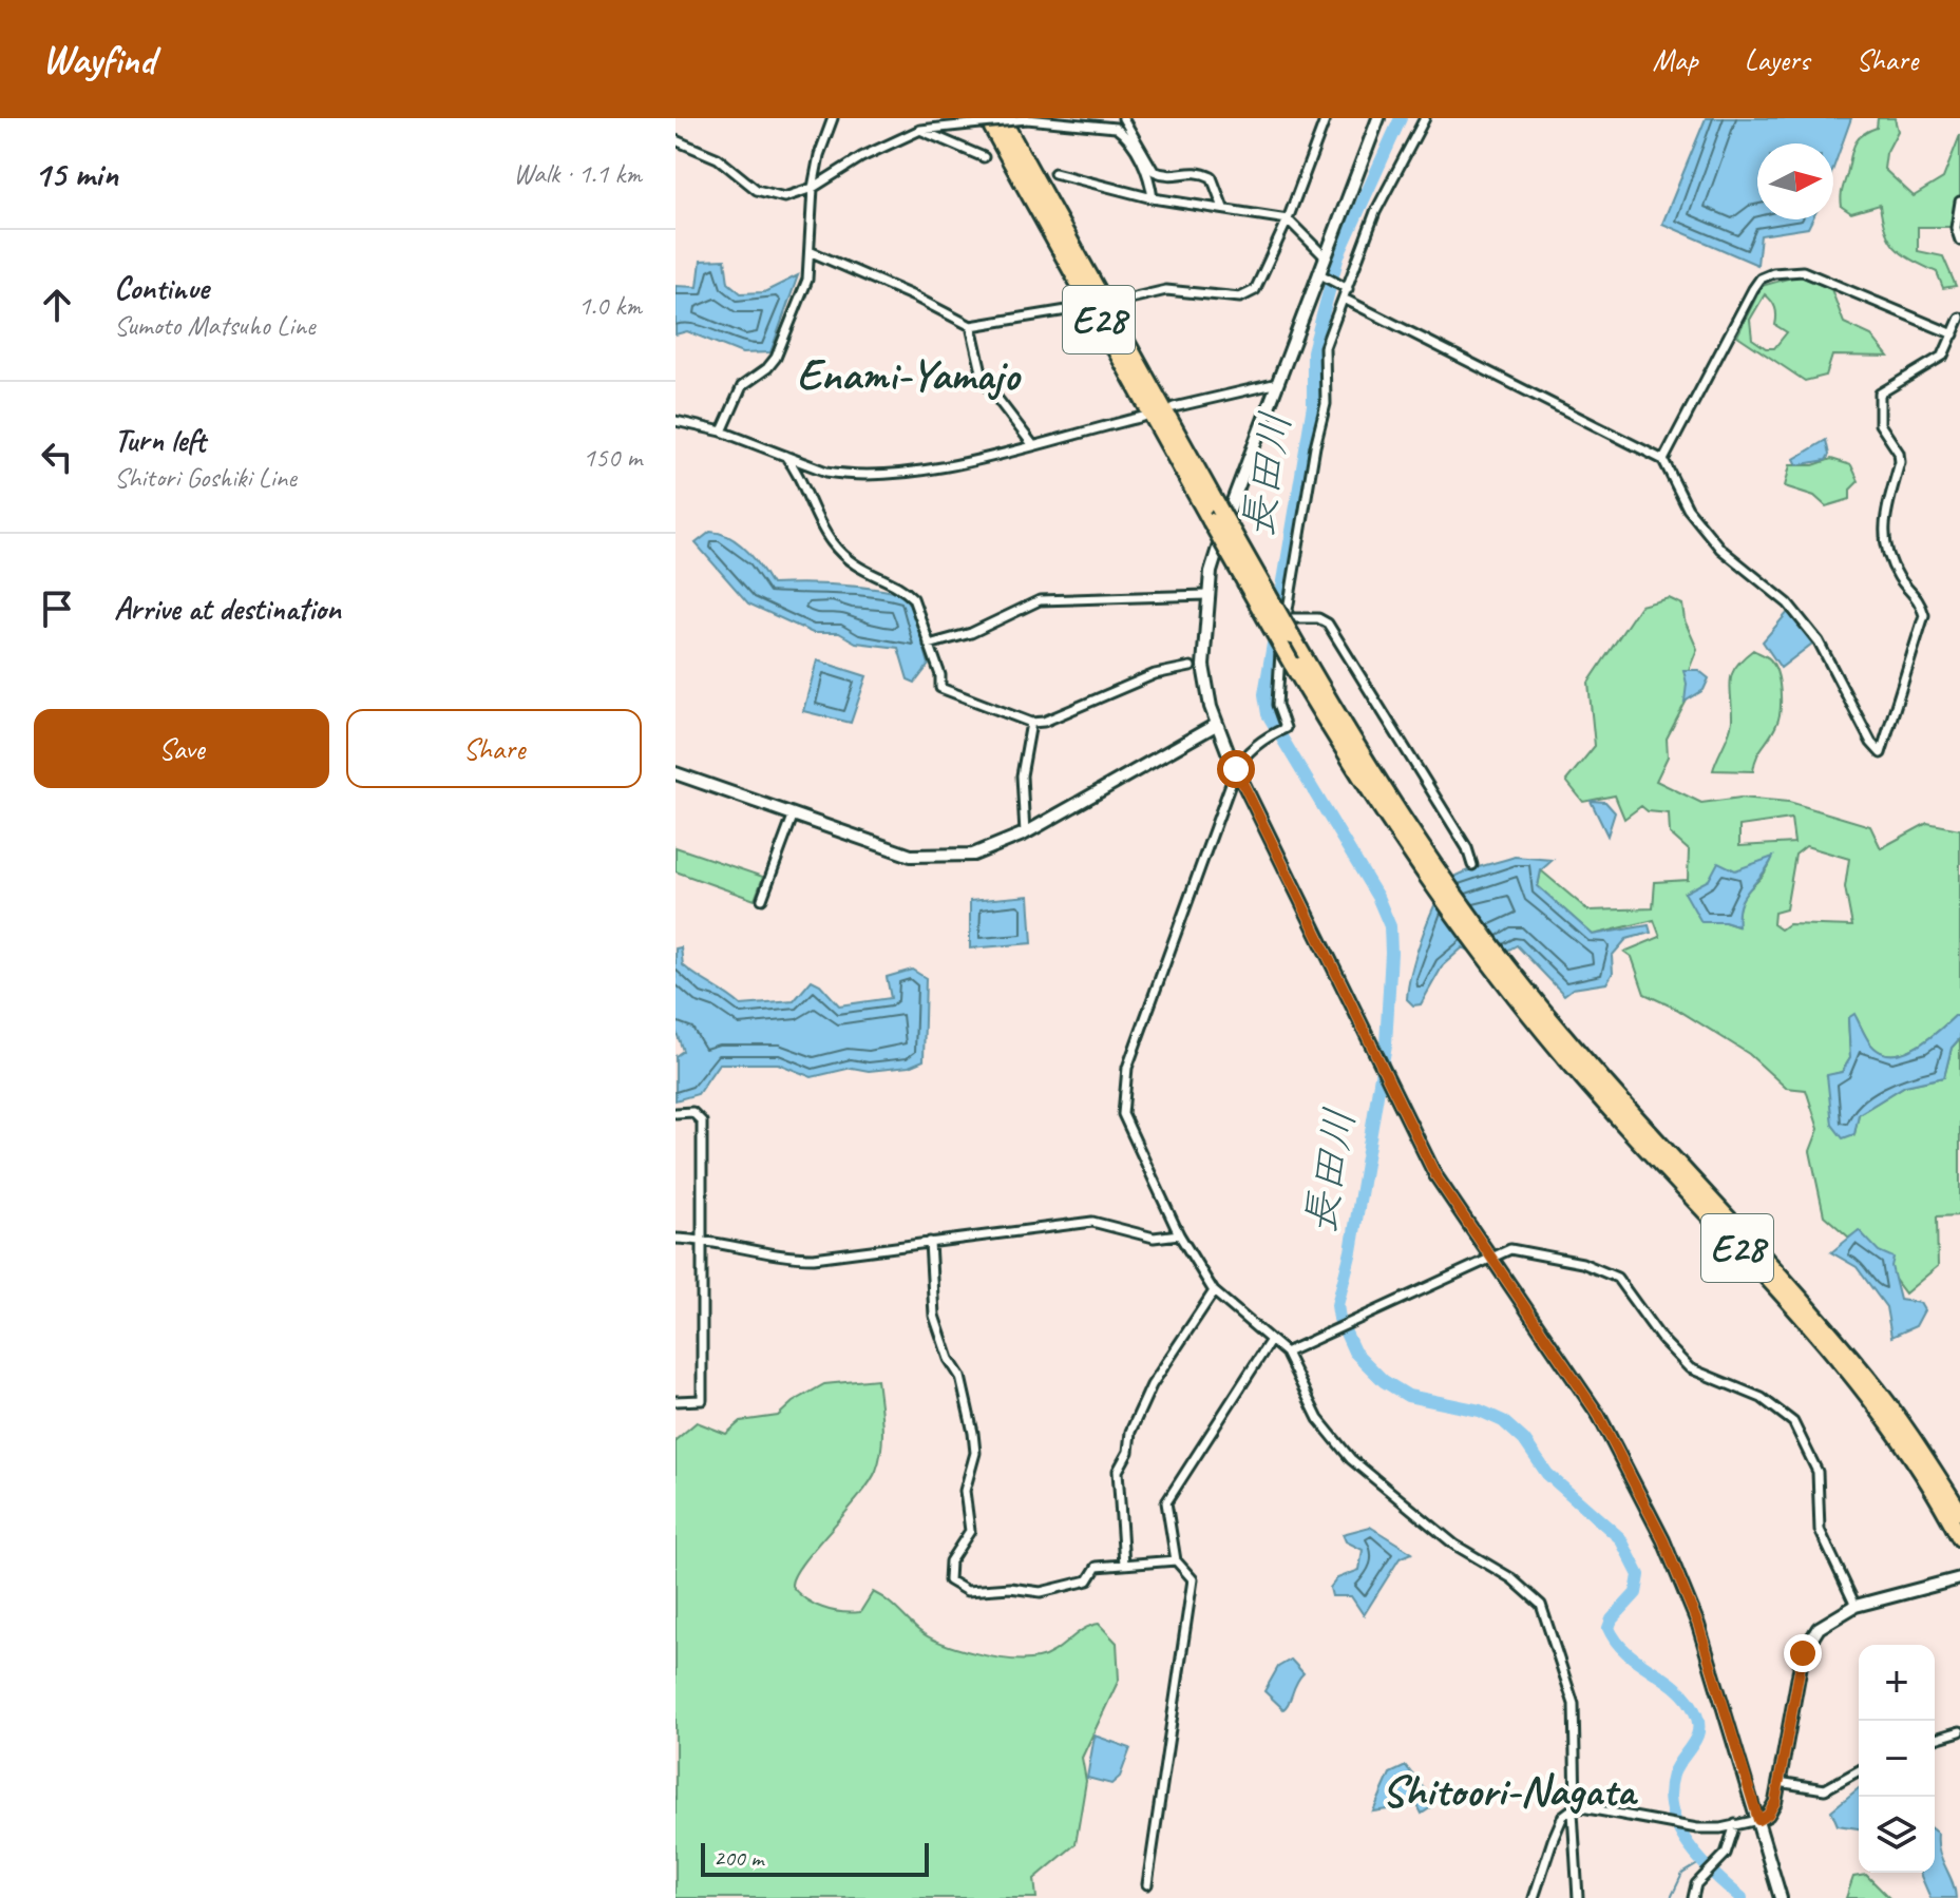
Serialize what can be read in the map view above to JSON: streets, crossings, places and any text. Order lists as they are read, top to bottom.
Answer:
{
  "streets": {
    "highway": ["E28"]
  },
  "districts": ["Enami-Yamajo", "Shitoori-Nagata"],
  "water": ["長田川"],
  "scale_bar": "200 m",
  "north": "right",
  "page": {
    "header": "Wayfind",
    "nav": ["Map", "Layers", "Share"],
    "heading": ["15 min", "Walk · 1.1 km"],
    "list": [
      ["Continue", "Sumoto Matsuho Line", "1.0 km"],
      ["Turn left", "Shitori Goshiki Line", "150 m"],
      "Arrive at destination"
    ],
    "buttons": ["Save", "Share"],
    "map_buttons": ["+", "−"],
    "scale": "200 m"
  }
}
